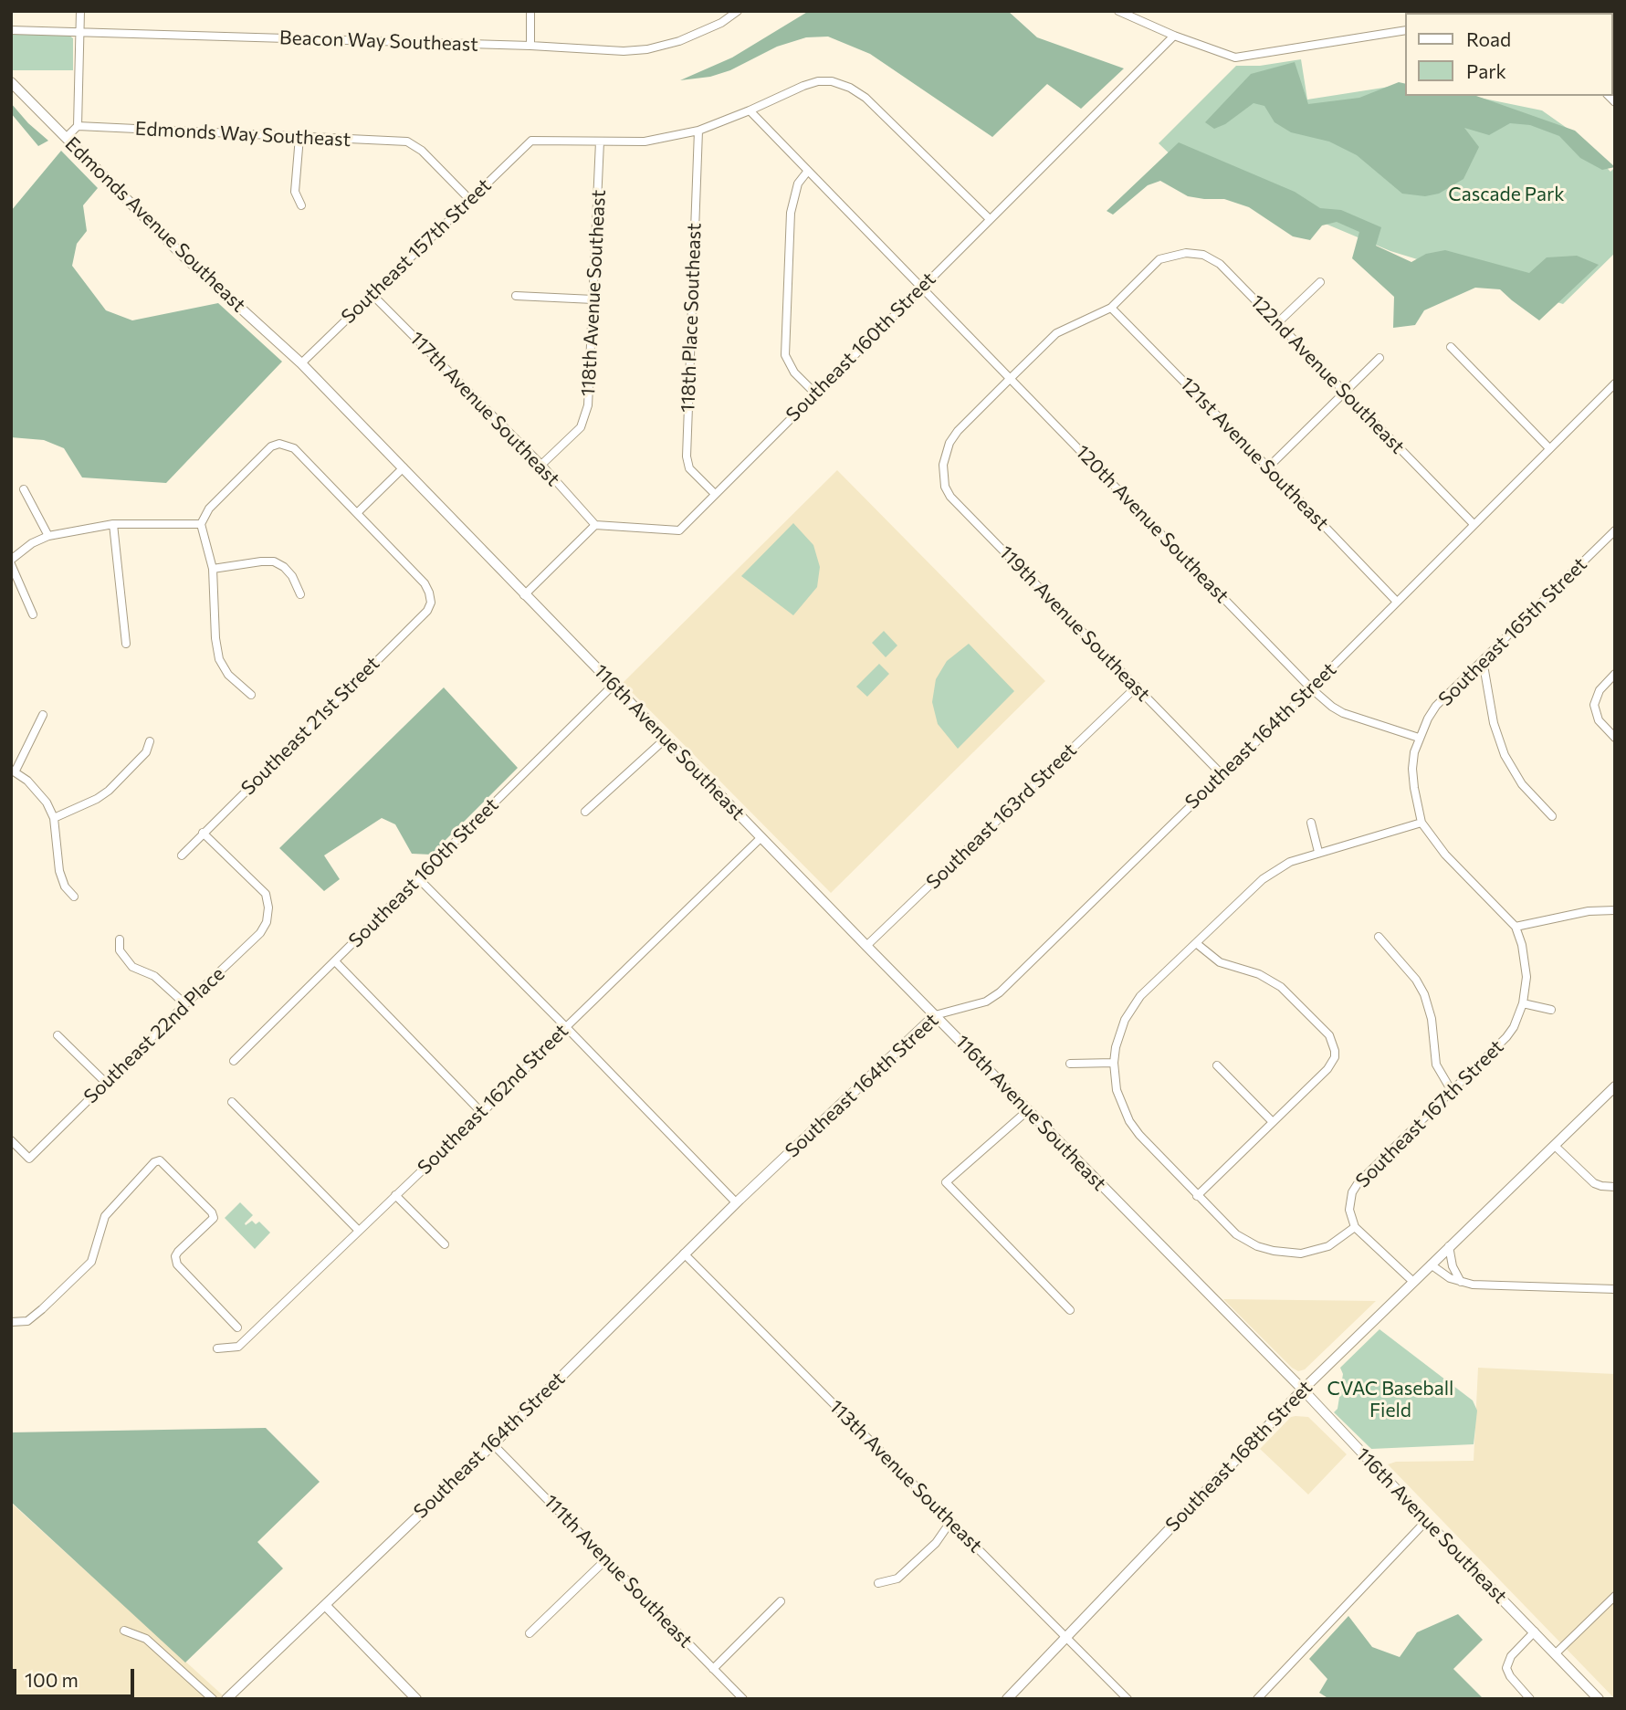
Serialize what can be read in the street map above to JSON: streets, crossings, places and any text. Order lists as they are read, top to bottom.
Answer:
{
  "streets": {
    "street": [
      "Beacon Way Southeast",
      "Edmonds Way Southeast",
      "Edmonds Avenue Southeast",
      "Southeast 157th Street",
      "118th Avenue Southeast",
      "118th Place Southeast",
      "Southeast 160th Street",
      "122nd Avenue Southeast",
      "117th Avenue Southeast",
      "121st Avenue Southeast",
      "120th Avenue Southeast",
      "119th Avenue Southeast",
      "Southeast 165th Street",
      "Southeast 21st Street",
      "Southeast 164th Street",
      "116th Avenue Southeast",
      "Southeast 163rd Street",
      "Southeast 22nd Place",
      "Southeast 162nd Street",
      "Southeast 167th Street",
      "Southeast 168th Street",
      "113th Avenue Southeast",
      "111th Avenue Southeast"
    ]
  },
  "crossings": [
    ["Edmonds Way Southeast", "Southeast 157th Street"],
    ["Edmonds Avenue Southeast", "Southeast 157th Street"],
    ["Edmonds Avenue Southeast", "116th Avenue Southeast"],
    ["Southeast 157th Street", "118th Avenue Southeast"],
    ["Southeast 157th Street", "117th Avenue Southeast"],
    ["Southeast 157th Street", "116th Avenue Southeast"],
    ["118th Avenue Southeast", "117th Avenue Southeast"],
    ["118th Place Southeast", "Southeast 160th Street"],
    ["Southeast 160th Street", "117th Avenue Southeast"],
    ["Southeast 160th Street", "120th Avenue Southeast"],
    ["Southeast 160th Street", "116th Avenue Southeast"],
    ["122nd Avenue Southeast", "121st Avenue Southeast"],
    ["122nd Avenue Southeast", "Southeast 164th Street"],
    ["121st Avenue Southeast", "Southeast 164th Street"],
    ["120th Avenue Southeast", "119th Avenue Southeast"],
    ["120th Avenue Southeast", "Southeast 165th Street"],
    ["120th Avenue Southeast", "Southeast 164th Street"],
    ["119th Avenue Southeast", "Southeast 164th Street"],
    ["119th Avenue Southeast", "Southeast 163rd Street"],
    ["Southeast 21st Street", "Southeast 22nd Place"],
    ["Southeast 164th Street", "116th Avenue Southeast"],
    ["Southeast 164th Street", "113th Avenue Southeast"],
    ["Southeast 164th Street", "111th Avenue Southeast"],
    ["116th Avenue Southeast", "Southeast 163rd Street"],
    ["116th Avenue Southeast", "Southeast 162nd Street"],
    ["116th Avenue Southeast", "Southeast 168th Street"],
    ["Southeast 168th Street", "113th Avenue Southeast"]
  ],
  "parks": ["Cascade Park", "CVAC Baseball Field"],
  "legend": ["Road", "Park"],
  "scale_bar": "100 m"
}
